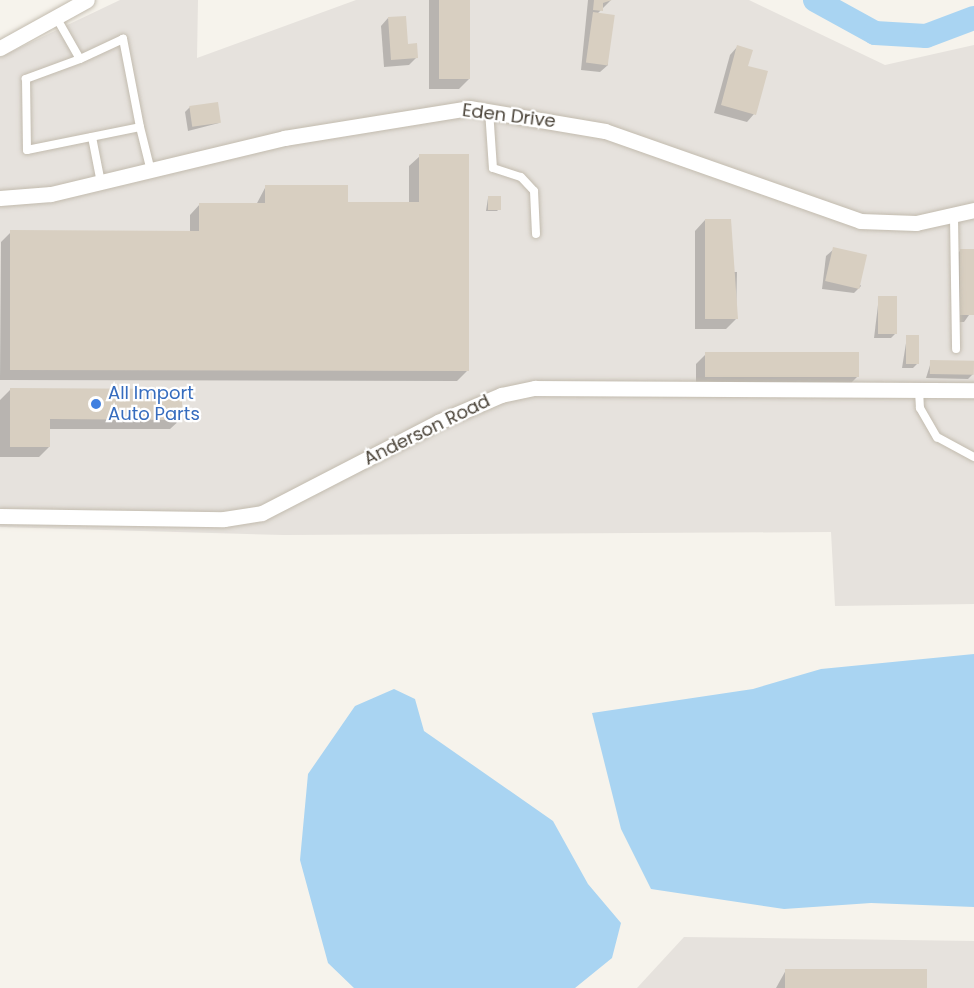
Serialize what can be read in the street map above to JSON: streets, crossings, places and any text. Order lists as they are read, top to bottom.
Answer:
{
  "streets": {
    "street": ["Eden Drive", "Anderson Road"]
  },
  "places": ["All Import Auto Parts"]
}
